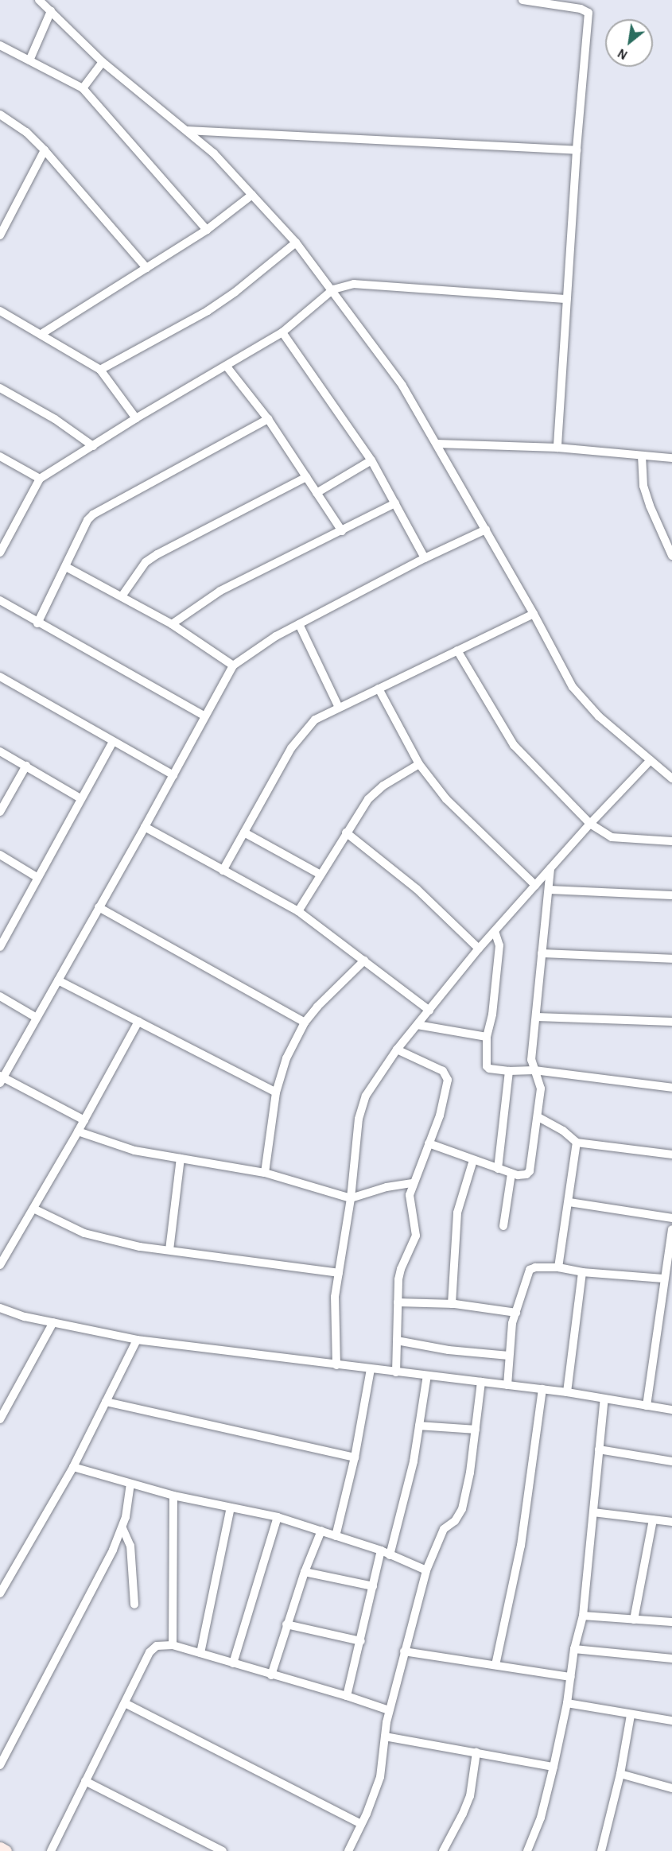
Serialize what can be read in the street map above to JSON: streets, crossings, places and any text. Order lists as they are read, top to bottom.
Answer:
{
  "north": "bottom left"
}
